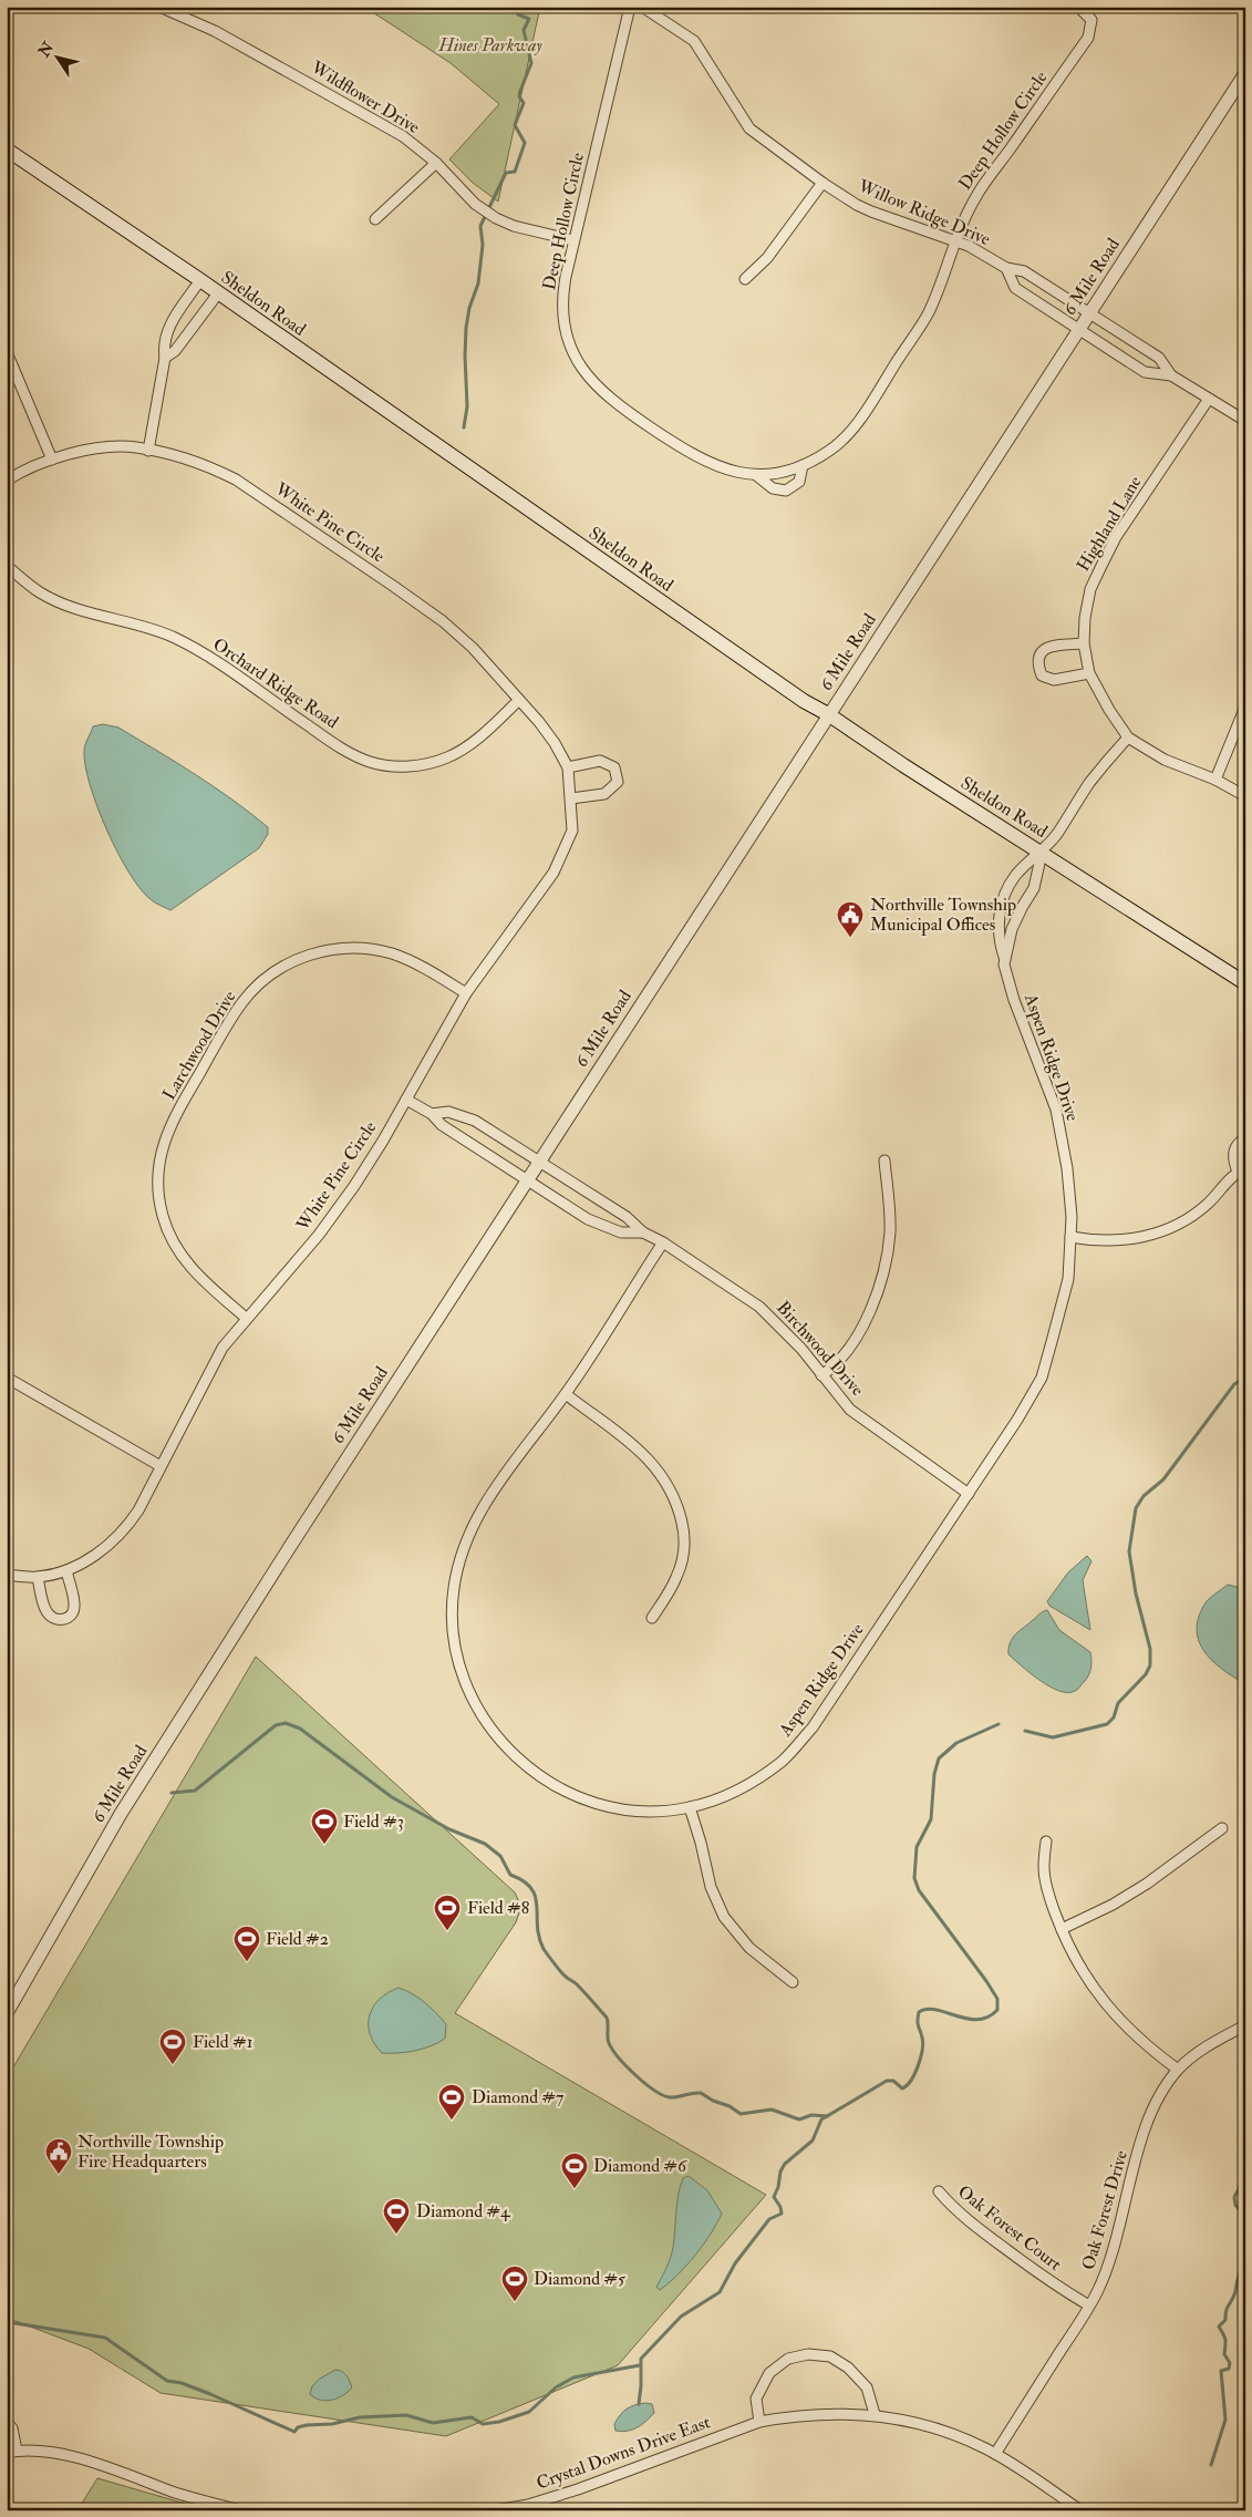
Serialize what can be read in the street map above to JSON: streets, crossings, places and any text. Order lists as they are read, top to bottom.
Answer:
{
  "streets": {
    "main road": ["Sheldon Road"],
    "street": [
      "Wildflower Drive",
      "Deep Hollow Circle",
      "Willow Ridge Drive",
      "6 Mile Road",
      "White Pine Circle",
      "Highland Lane",
      "Orchard Ridge Road",
      "Larchwood Drive",
      "Aspen Ridge Drive",
      "Birchwood Drive",
      "Oak Forest Drive",
      "Oak Forest Court",
      "Crystal Downs Drive East"
    ]
  },
  "crossings": [
    ["Wildflower Drive", "Deep Hollow Circle"],
    ["Deep Hollow Circle", "Willow Ridge Drive"],
    ["Willow Ridge Drive", "6 Mile Road"],
    ["6 Mile Road", "Sheldon Road"],
    ["6 Mile Road", "Birchwood Drive"],
    ["Sheldon Road", "Aspen Ridge Drive"],
    ["White Pine Circle", "Orchard Ridge Road"],
    ["White Pine Circle", "Larchwood Drive"],
    ["White Pine Circle", "Birchwood Drive"],
    ["Aspen Ridge Drive", "Birchwood Drive"],
    ["Oak Forest Drive", "Oak Forest Court"],
    ["Oak Forest Drive", "Crystal Downs Drive East"]
  ],
  "parks": ["Hines Parkway"],
  "places": {
    "public building": ["Northville Township Municipal Offices", "Northville Township Fire Headquarters"],
    "sports": [
      "Field #3",
      "Field #8",
      "Field #2",
      "Field #1",
      "Diamond #7",
      "Diamond #6",
      "Diamond #4",
      "Diamond #5"
    ]
  },
  "north": "top left"
}
